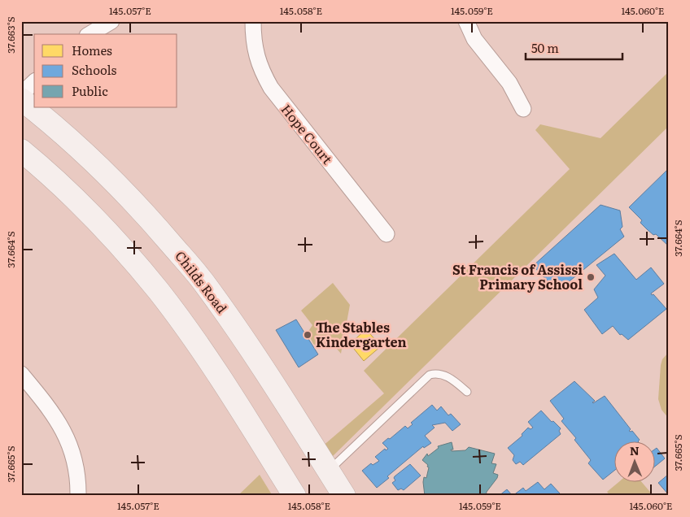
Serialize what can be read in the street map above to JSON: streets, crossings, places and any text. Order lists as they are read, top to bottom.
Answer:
{
  "streets": {
    "main road": ["Childs Road"],
    "street": ["Hope Court"]
  },
  "places": ["St Francis of Assissi Primary School", "The Stables Kindergarten"],
  "legend": ["Homes", "Schools", "Public"],
  "scale_bar": "50 m",
  "north": "top",
  "coordinates": [
    "145.057°E",
    "145.058°E",
    "145.059°E",
    "145.060°E",
    "37.663°S",
    "37.664°S",
    "37.665°S"
  ]
}
